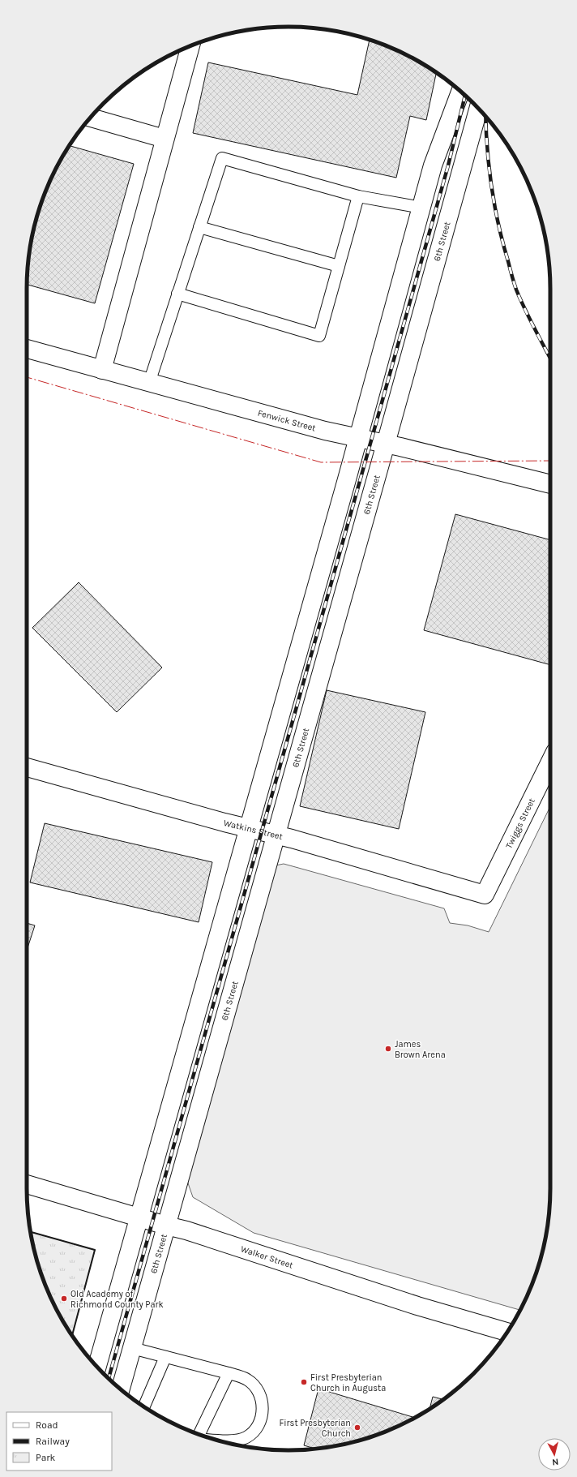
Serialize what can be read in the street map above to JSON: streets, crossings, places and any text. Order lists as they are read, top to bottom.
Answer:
{
  "streets": {
    "street": [
      "6th Street",
      "Fenwick Street",
      "Twiggs Street",
      "Watkins Street",
      "Walker Street"
    ]
  },
  "crossings": [
    ["6th Street", "Fenwick Street"],
    ["6th Street", "Watkins Street"],
    ["6th Street", "Walker Street"],
    ["Twiggs Street", "Watkins Street"]
  ],
  "places": [
    "James Brown Arena",
    "Old Academy of Richmond County Park",
    "First Presbyterian Church in Augusta",
    "First Presbyterian Church"
  ],
  "legend": ["Road", "Railway", "Park"],
  "north": "bottom"
}
